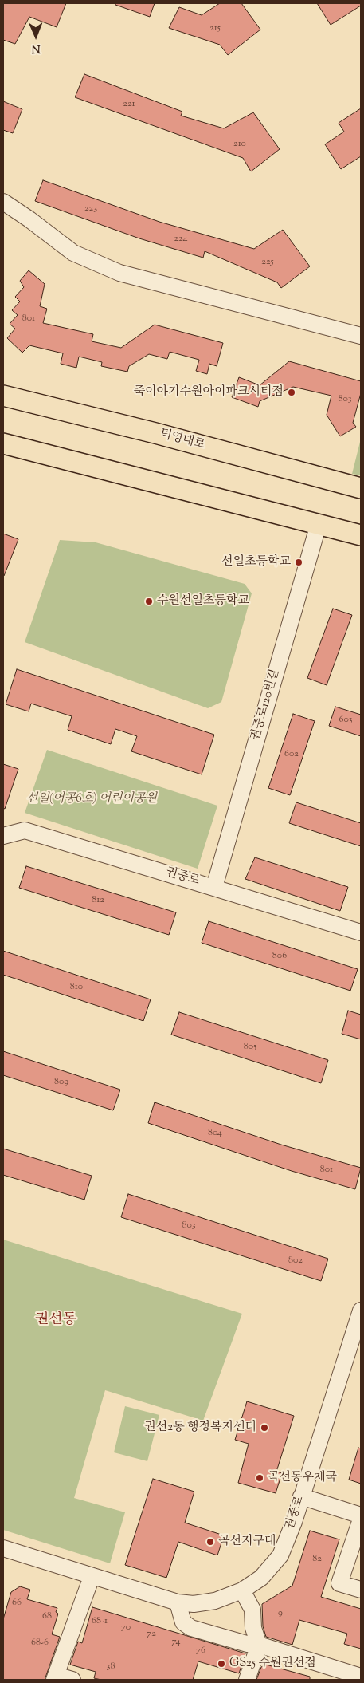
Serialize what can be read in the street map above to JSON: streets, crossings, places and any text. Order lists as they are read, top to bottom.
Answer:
{
  "streets": {
    "main road": ["덕영대로"],
    "street": ["권중로120번길", "권중로"]
  },
  "crossings": [
    ["권중로120번길", "권중로"]
  ],
  "districts": ["권선동"],
  "parks": ["선일(어공6호) 어린이공원"],
  "places": [
    "죽이야기수원아이파크시티점",
    "선일초등학교",
    "수원선일초등학교",
    "권선2동 행정복지센터",
    "곡선동우체국",
    "곡선지구대",
    "GS25 수원권선점"
  ],
  "house_numbers": [
    "215",
    "221",
    "210",
    "223",
    "224",
    "225",
    "801",
    "803",
    "603",
    "602",
    "812",
    "806",
    "810",
    "805",
    "809",
    "804",
    "801",
    "803",
    "802",
    "82",
    "66",
    "9",
    "68",
    "68-1",
    "70",
    "72",
    "74",
    "68-6",
    "76",
    "38"
  ],
  "north": "bottom"
}
